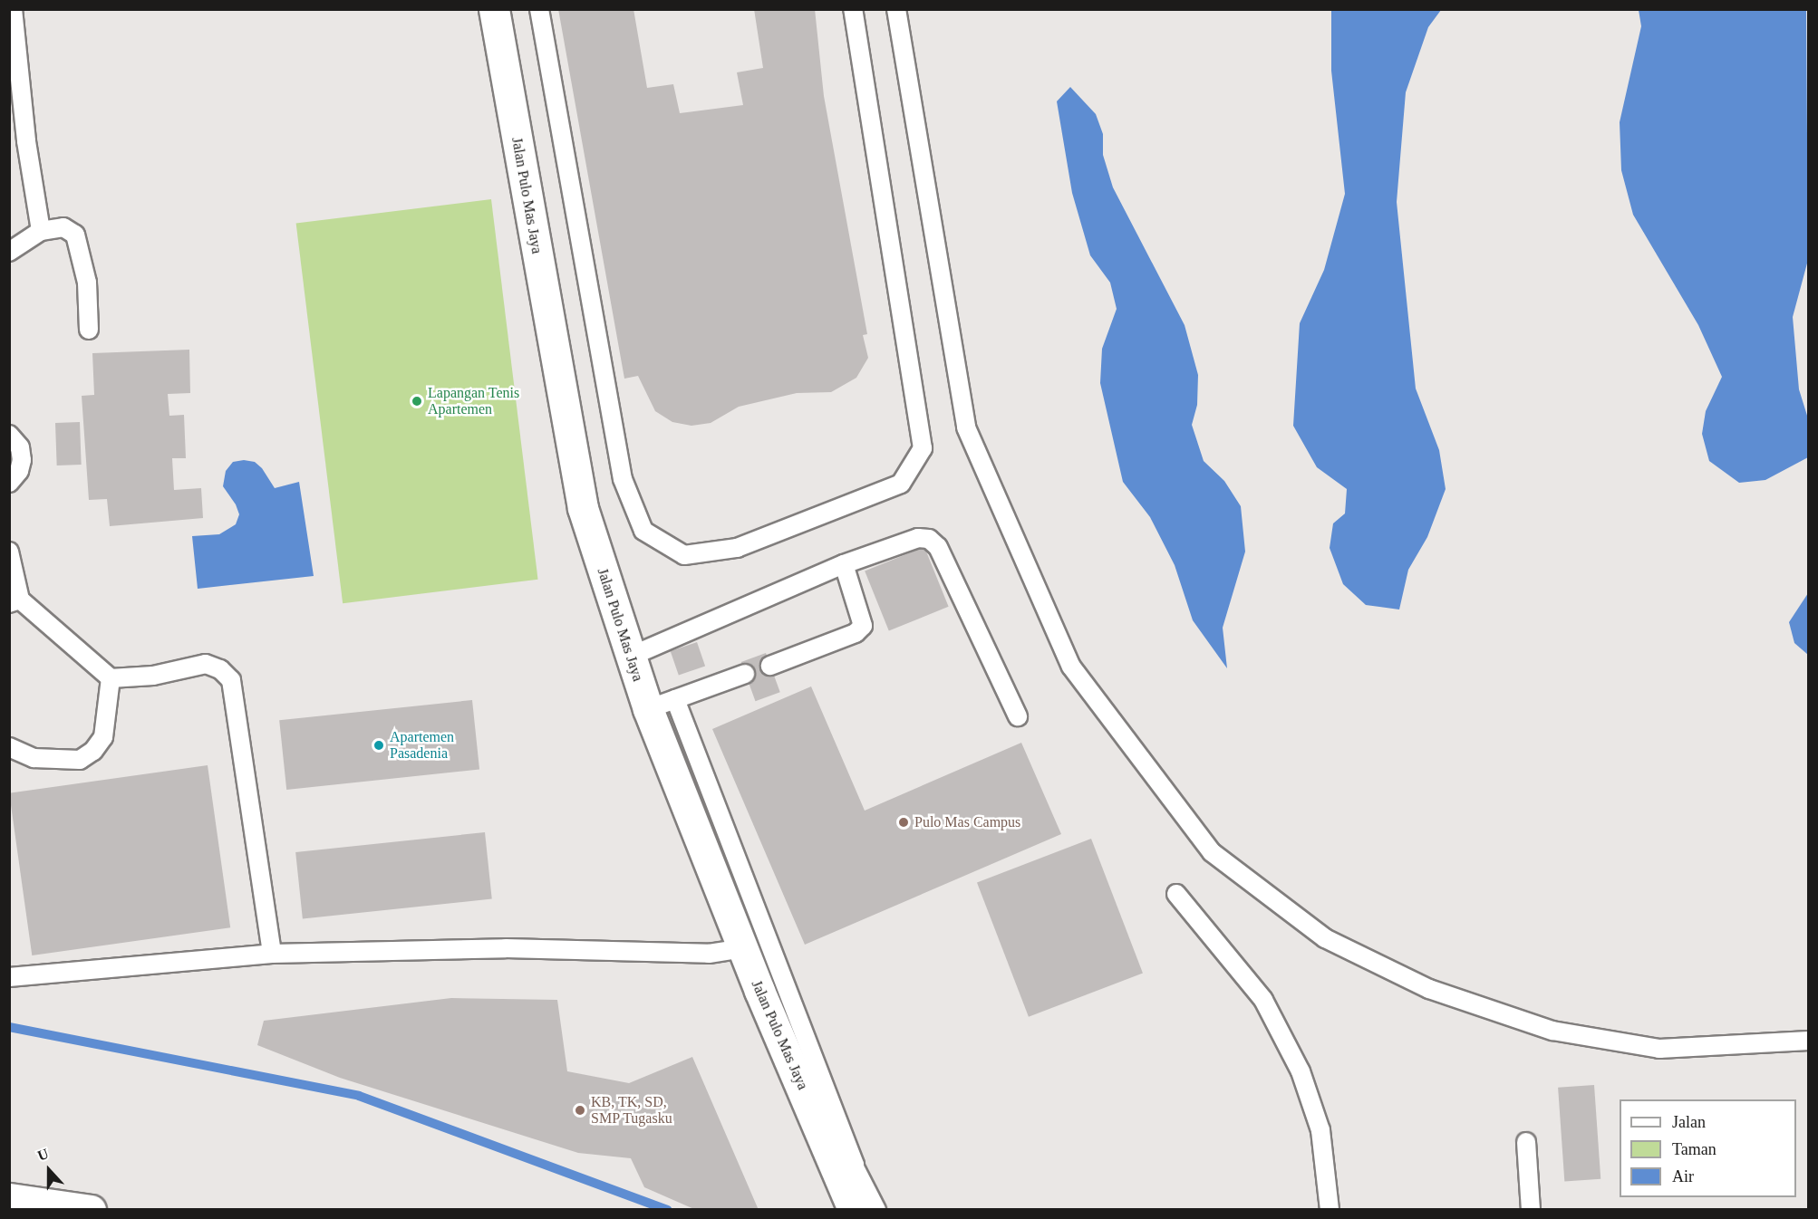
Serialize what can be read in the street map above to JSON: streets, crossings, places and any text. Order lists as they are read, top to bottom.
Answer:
{
  "streets": {
    "street": ["Jalan Pulo Mas Jaya"]
  },
  "places": [
    "Lapangan Tenis Apartemen",
    "Apartemen Pasadenia",
    "Pulo Mas Campus",
    "KB, TK, SD, SMP Tugasku"
  ],
  "legend": ["Jalan", "Taman", "Air"],
  "north": "top"
}
